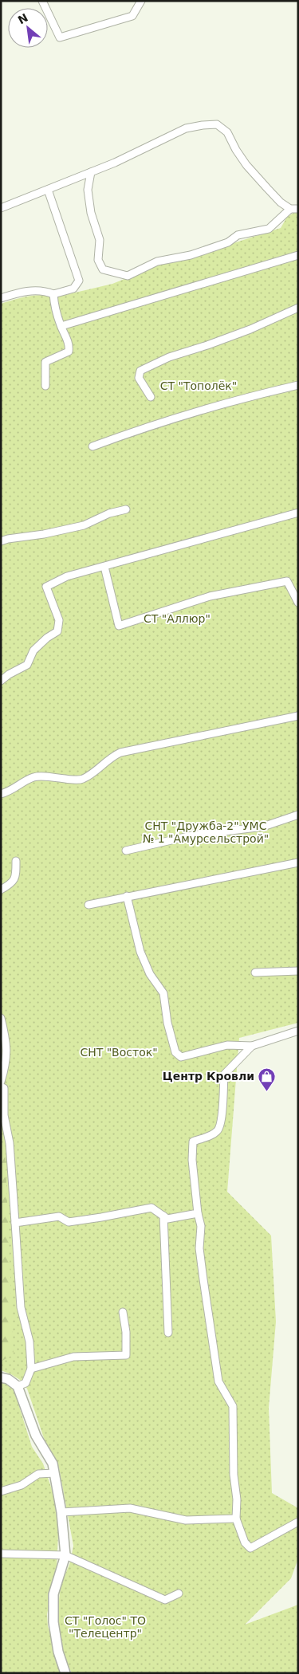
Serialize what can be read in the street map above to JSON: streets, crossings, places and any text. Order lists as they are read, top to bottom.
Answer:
{
  "parks": [
    "СТ \"Тополёк\"",
    "СТ \"Аллюр\"",
    "СНТ \"Дружба-2\" УМС № 1 \"Амурсельстрой\"",
    "СНТ \"Восток\"",
    "СТ \"Голос\" ТО \"Телецентр\""
  ],
  "places": {
    "shop": ["Центр Кровли"]
  },
  "north": "top left"
}
